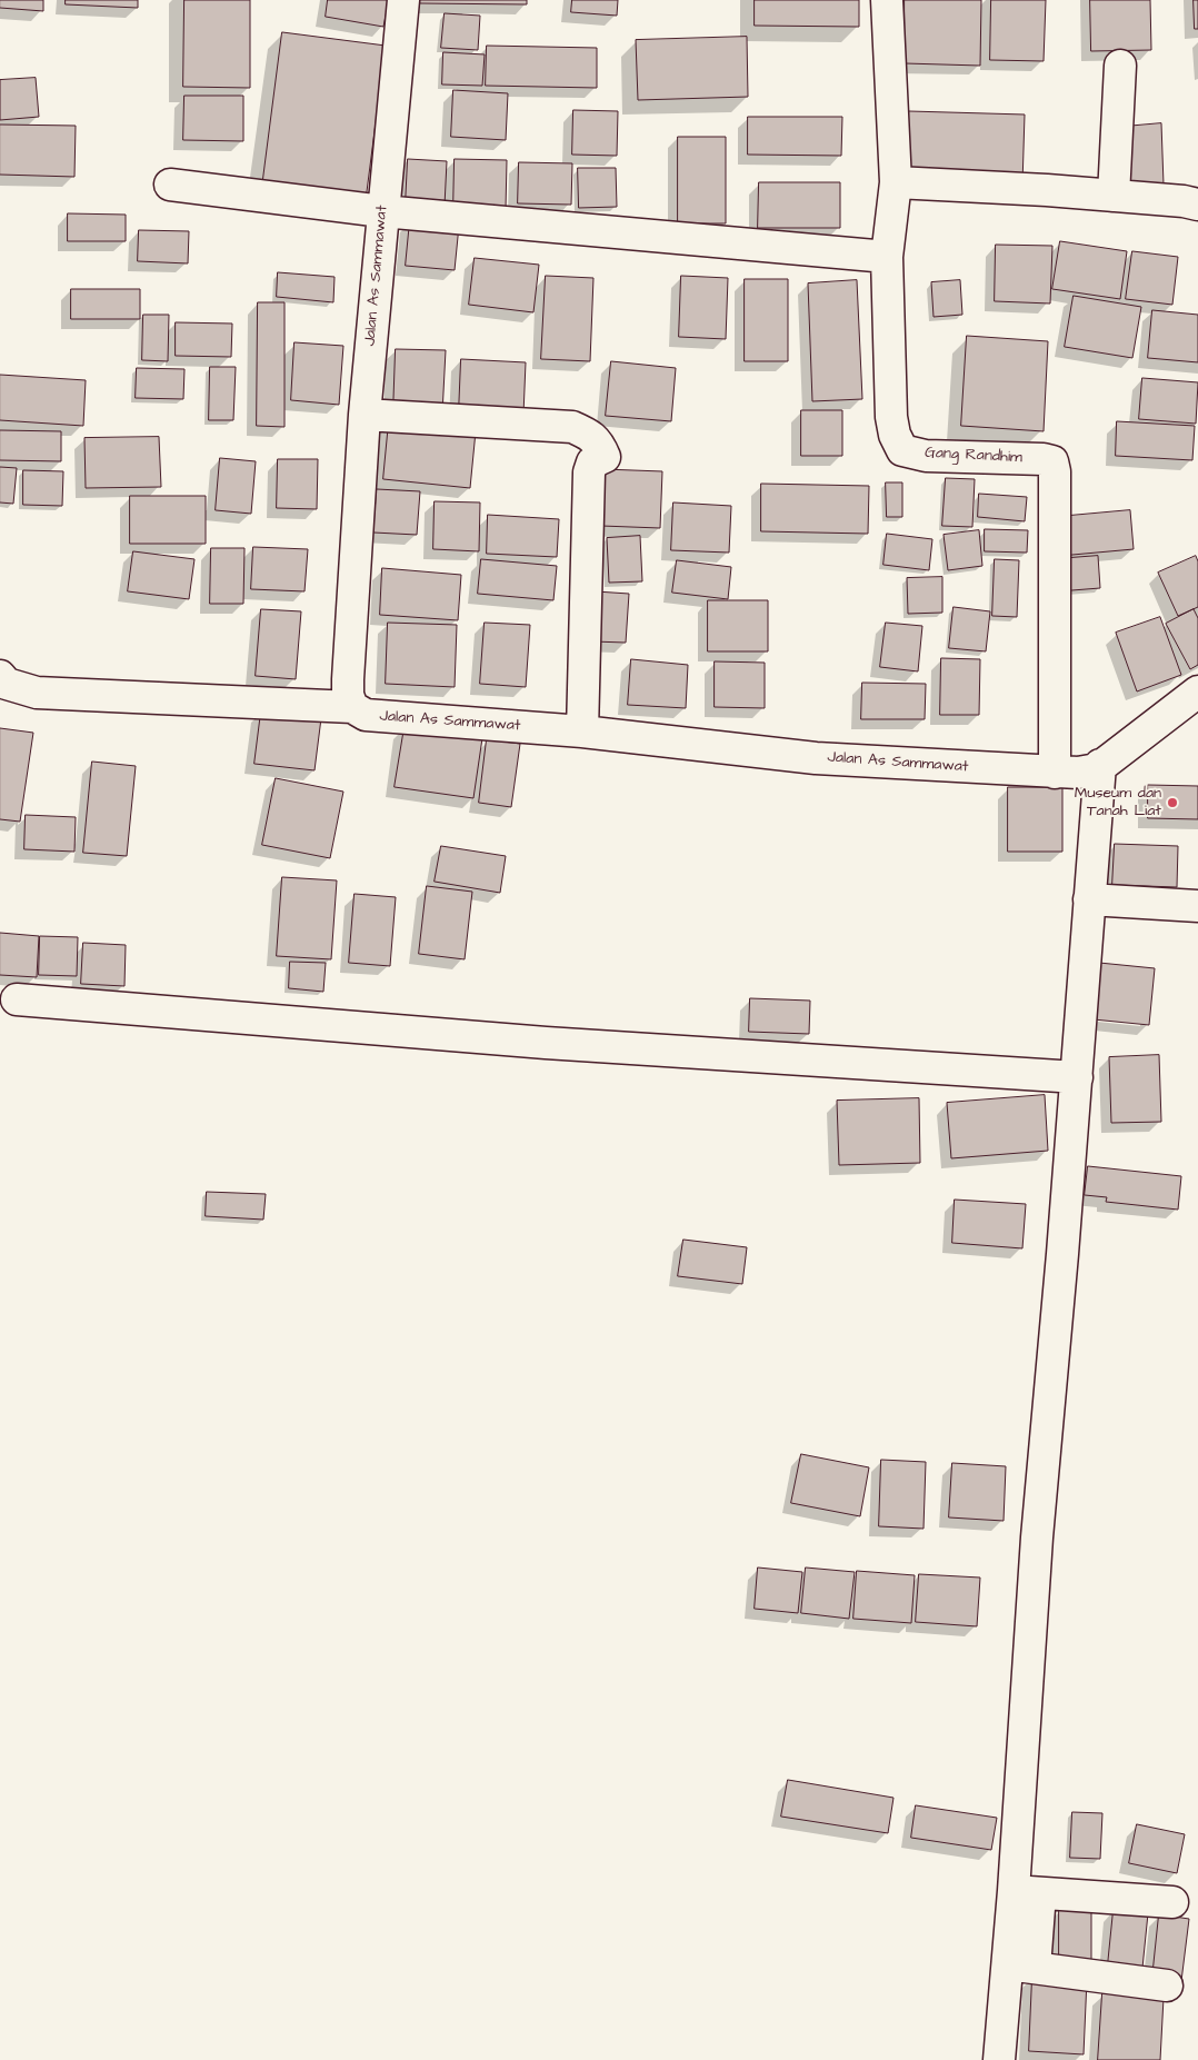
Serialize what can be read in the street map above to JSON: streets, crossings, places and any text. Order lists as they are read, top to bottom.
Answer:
{
  "streets": {
    "street": ["Jalan As Sammawat", "Gang Randhim"]
  },
  "crossings": [
    ["Jalan As Sammawat", "Gang Randhim"]
  ],
  "places": ["Museum dan Tanah Liat"]
}
